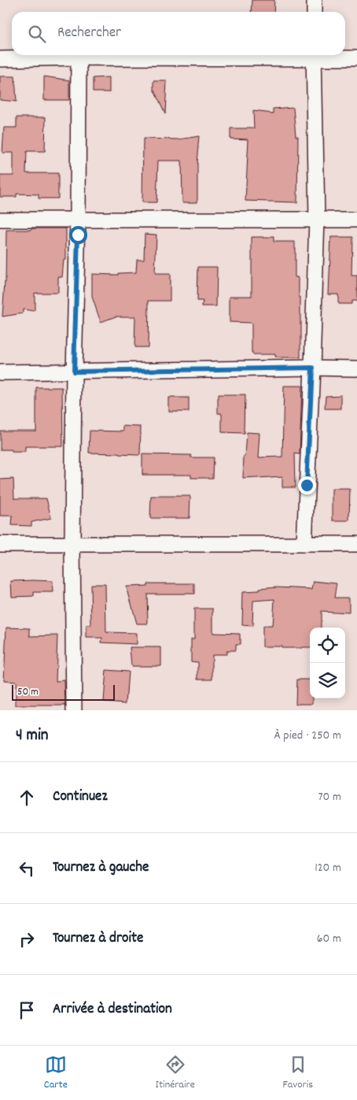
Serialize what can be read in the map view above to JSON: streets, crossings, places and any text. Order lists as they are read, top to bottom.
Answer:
{
  "scale_bar": "50 m",
  "page": {
    "search": "Rechercher",
    "scale": "50 m",
    "heading": ["4 min", "À pied · 250 m"],
    "list": [
      ["Continuez", "70 m"],
      ["Tournez à gauche", "120 m"],
      ["Tournez à droite", "60 m"],
      "Arrivée à destination"
    ],
    "nav": ["Carte", "Itinéraire", "Favoris"]
  }
}
